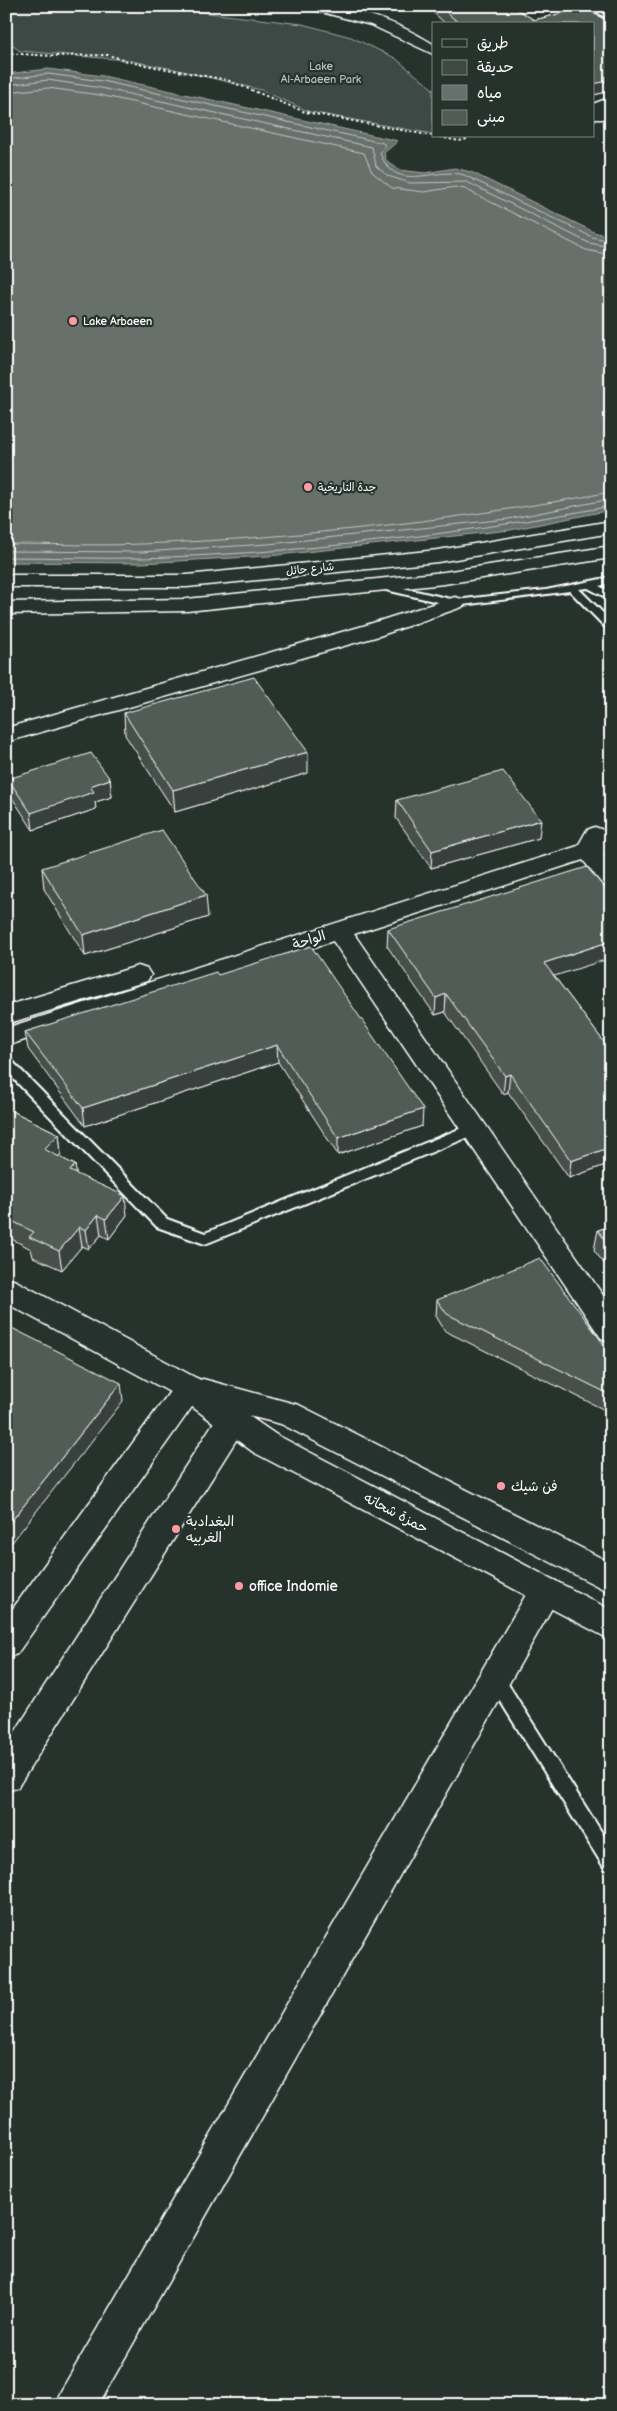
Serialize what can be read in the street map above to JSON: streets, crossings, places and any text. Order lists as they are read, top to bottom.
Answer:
{
  "streets": {
    "street": ["شارع حائل", "الواحة", "حمزة شحاته"]
  },
  "parks": ["Lake Al-Arbaeen Park"],
  "places": [
    "Lake Arbaeen",
    "جدة التاريخية",
    "فن شيك",
    "البغدادبة الغربيه",
    "office Indomie"
  ],
  "legend": [
    "طريق",
    "حديقة",
    "مياه",
    "مبنى"
  ]
}
